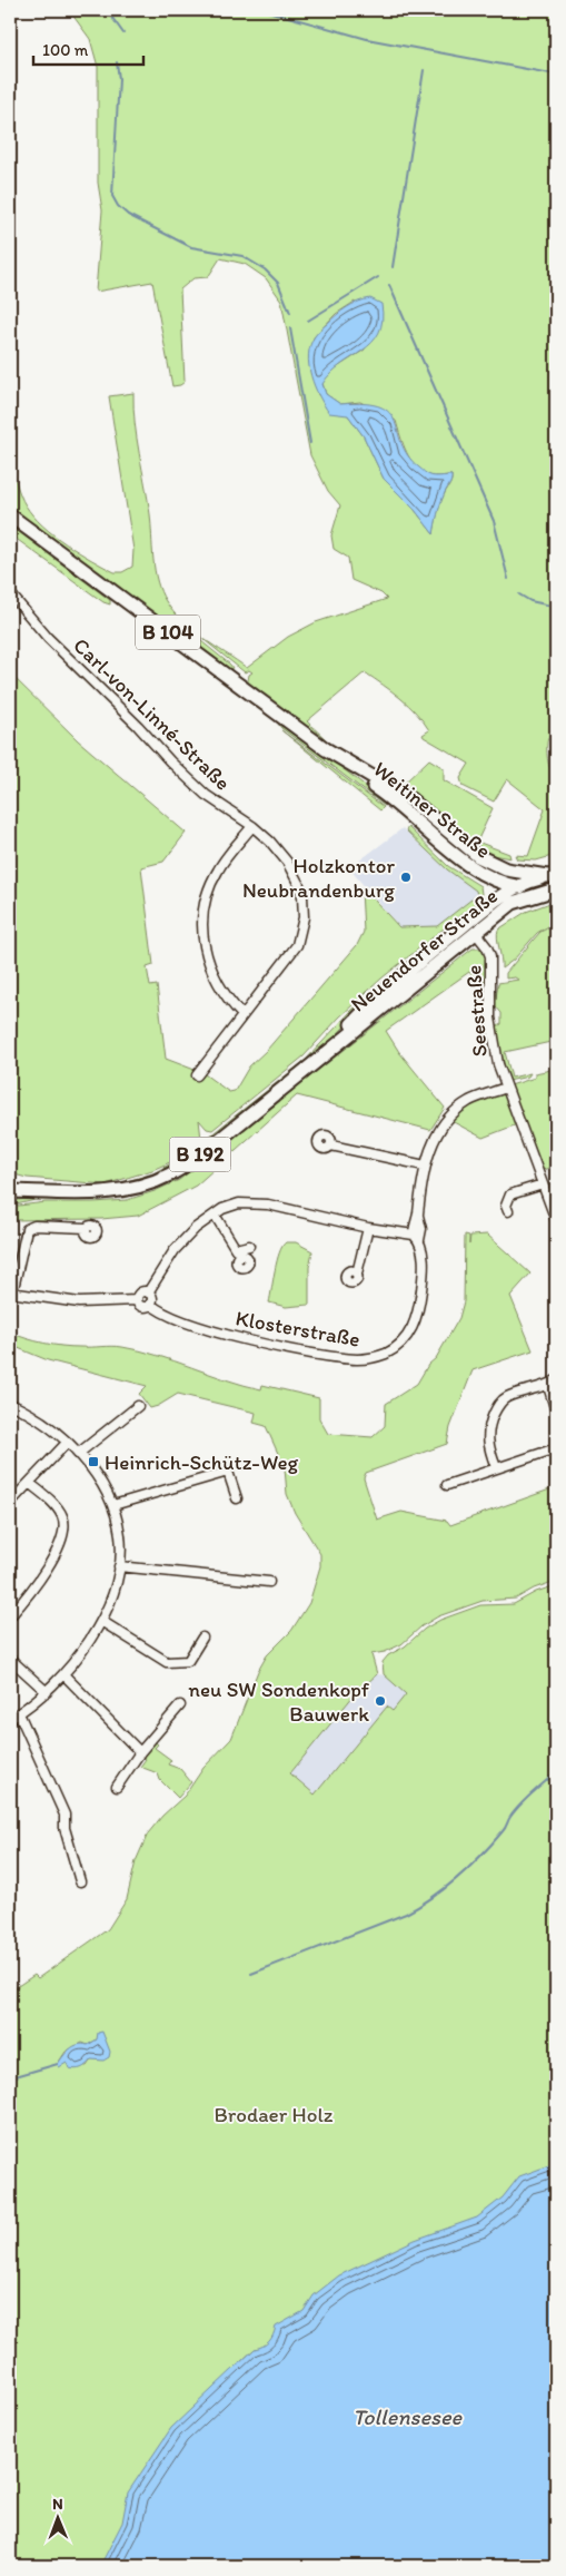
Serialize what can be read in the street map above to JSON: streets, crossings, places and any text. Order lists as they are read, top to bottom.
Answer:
{
  "streets": {
    "main road": [
      "B 104",
      "Weitiner Straße",
      "Neuendorfer Straße",
      "B 192"
    ],
    "street": ["Carl-von-Linné-Straße", "Seestraße", "Klosterstraße"]
  },
  "crossings": [
    ["Weitiner Straße", "Neuendorfer Straße"],
    ["Neuendorfer Straße", "Seestraße"],
    ["Seestraße", "Klosterstraße"]
  ],
  "water": ["Tollensesee"],
  "parks": ["Brodaer Holz"],
  "places": {
    "other": ["Holzkontor Neubrandenburg", "neu SW Sondenkopf Bauwerk"],
    "transit": ["Heinrich-Schütz-Weg"]
  },
  "scale_bar": "100 m",
  "north": "top"
}
